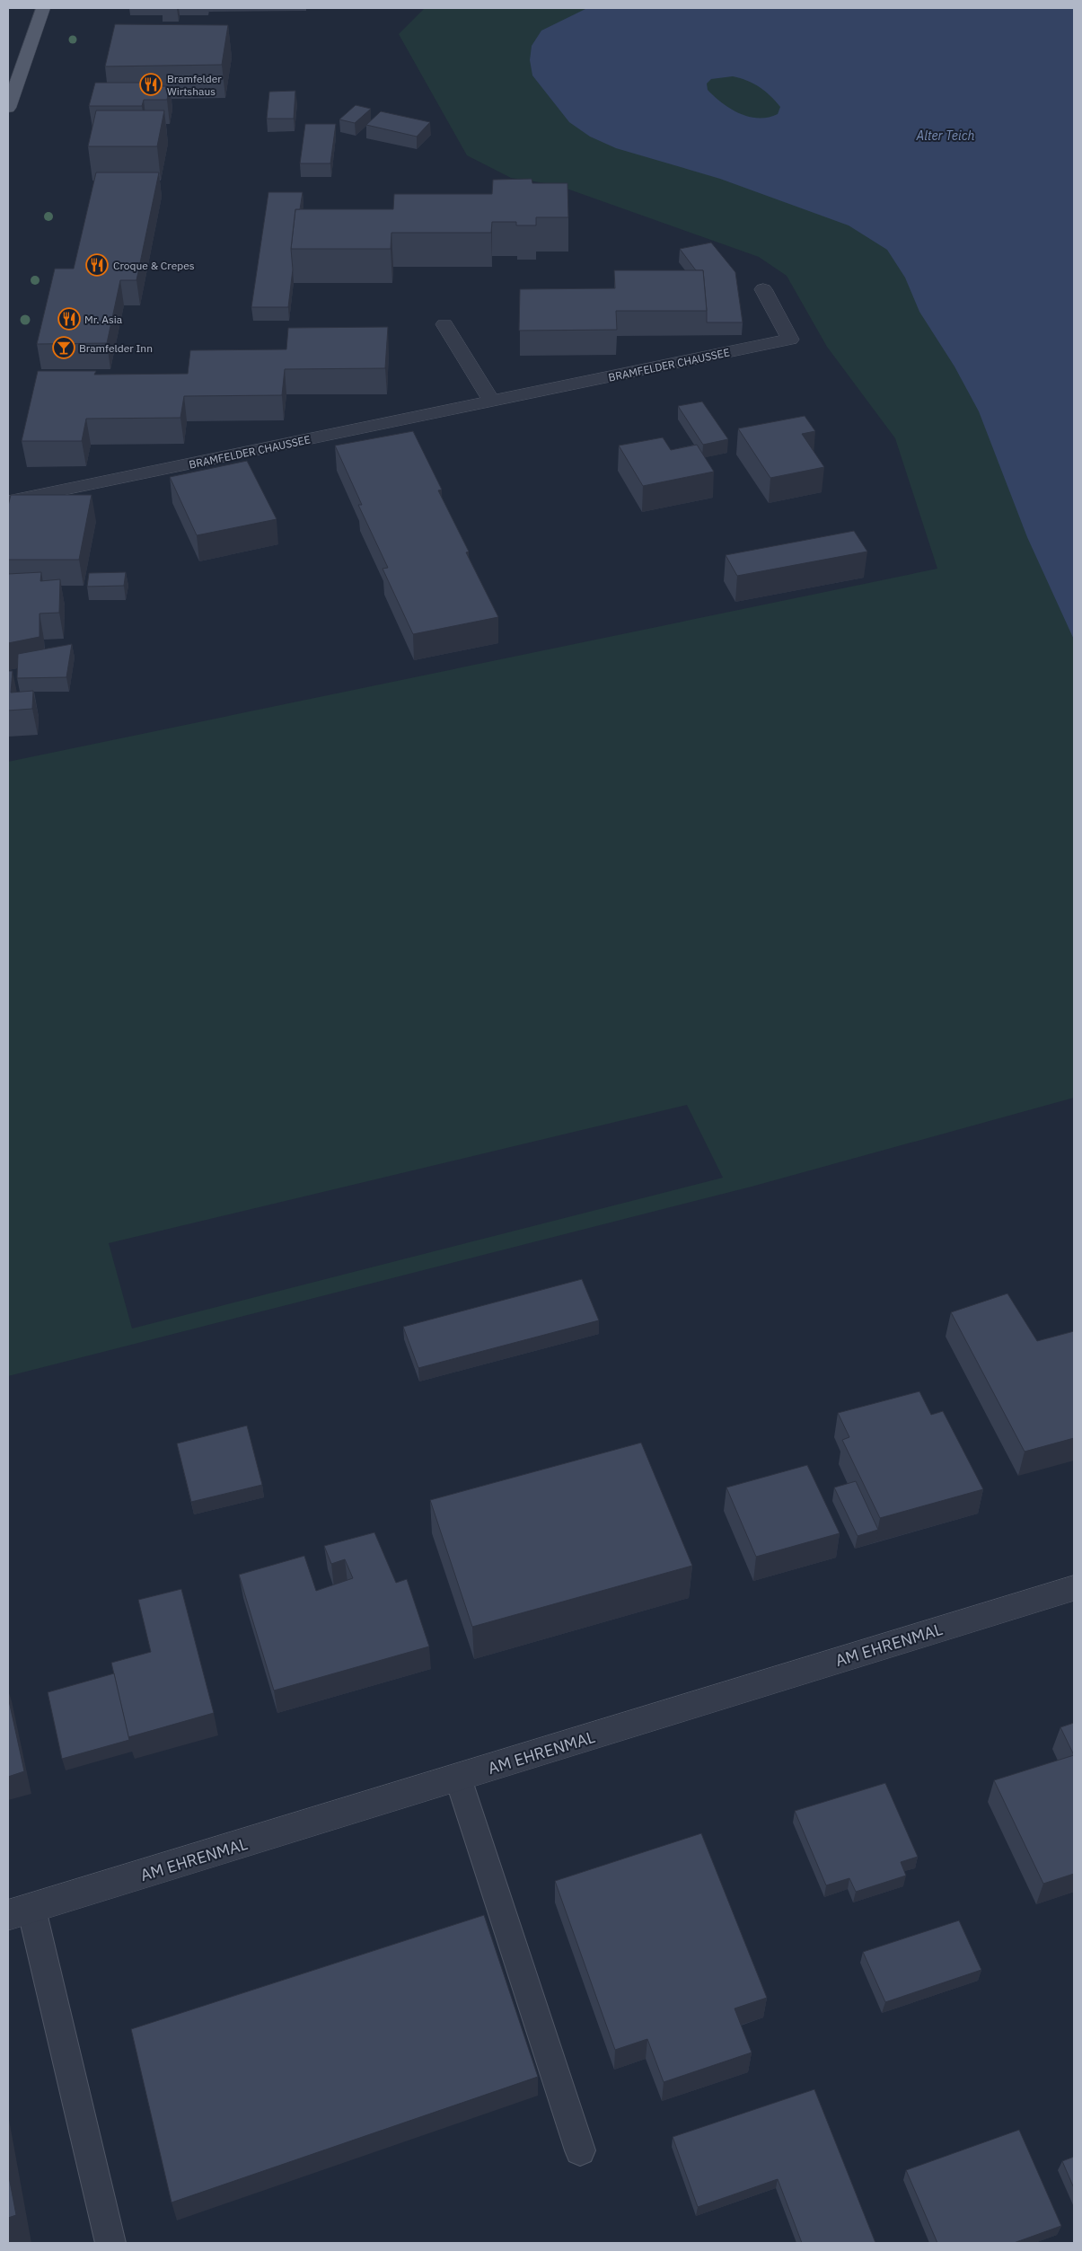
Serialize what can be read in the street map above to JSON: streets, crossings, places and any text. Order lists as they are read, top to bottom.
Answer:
{
  "streets": {
    "street": ["BRAMFELDER CHAUSSEE", "AM EHRENMAL"]
  },
  "water": ["Alter Teich"],
  "places": {
    "restaurant": ["Bramfelder Wirtshaus", "Croque & Crepes", "Mr. Asia"],
    "bar": ["Bramfelder Inn"]
  }
}
